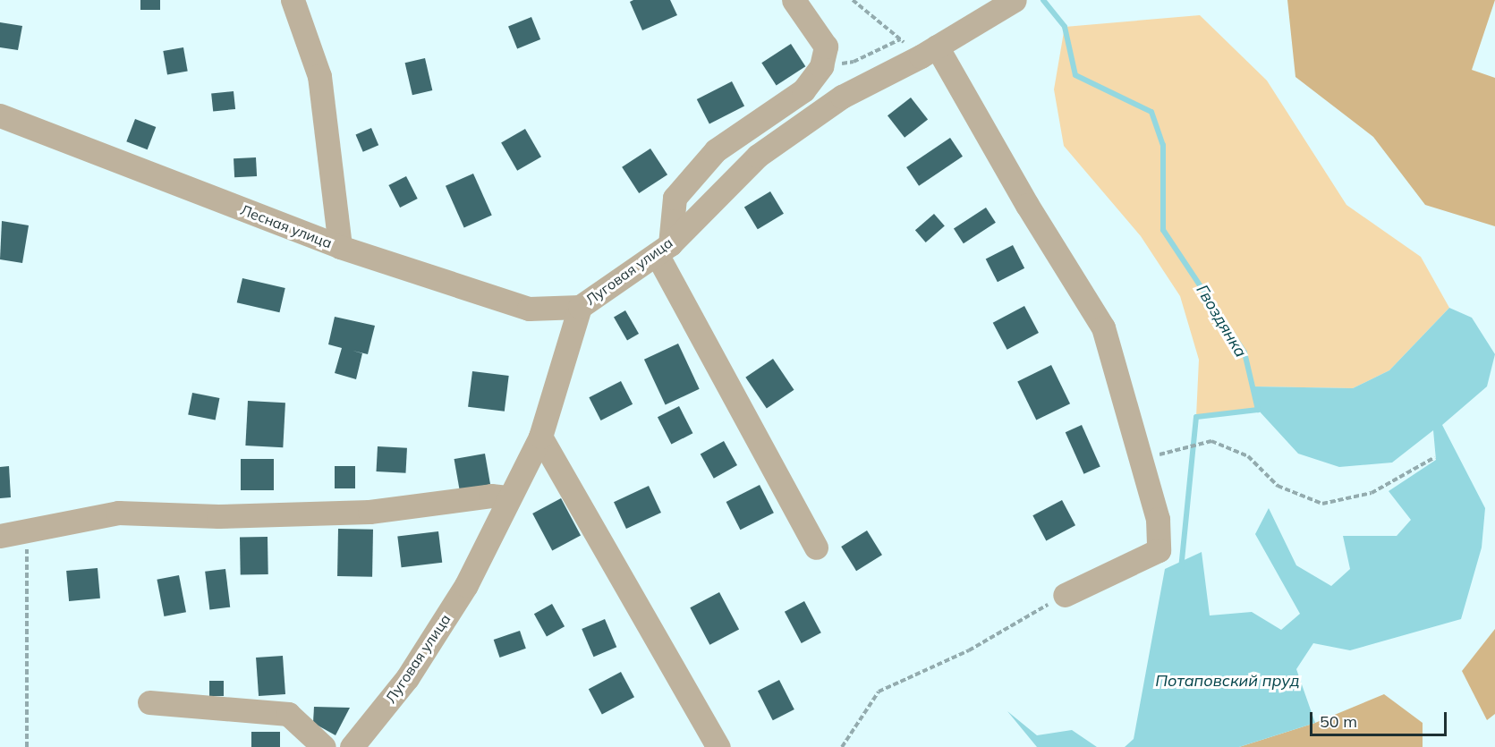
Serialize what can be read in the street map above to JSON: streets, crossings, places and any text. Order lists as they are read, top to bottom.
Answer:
{
  "streets": {
    "street": ["Лесная улица", "Луговая улица"]
  },
  "crossings": [
    ["Лесная улица", "Луговая улица"]
  ],
  "water": ["Гвоздянка", "Потаповский пруд"],
  "scale_bar": "50 m"
}
